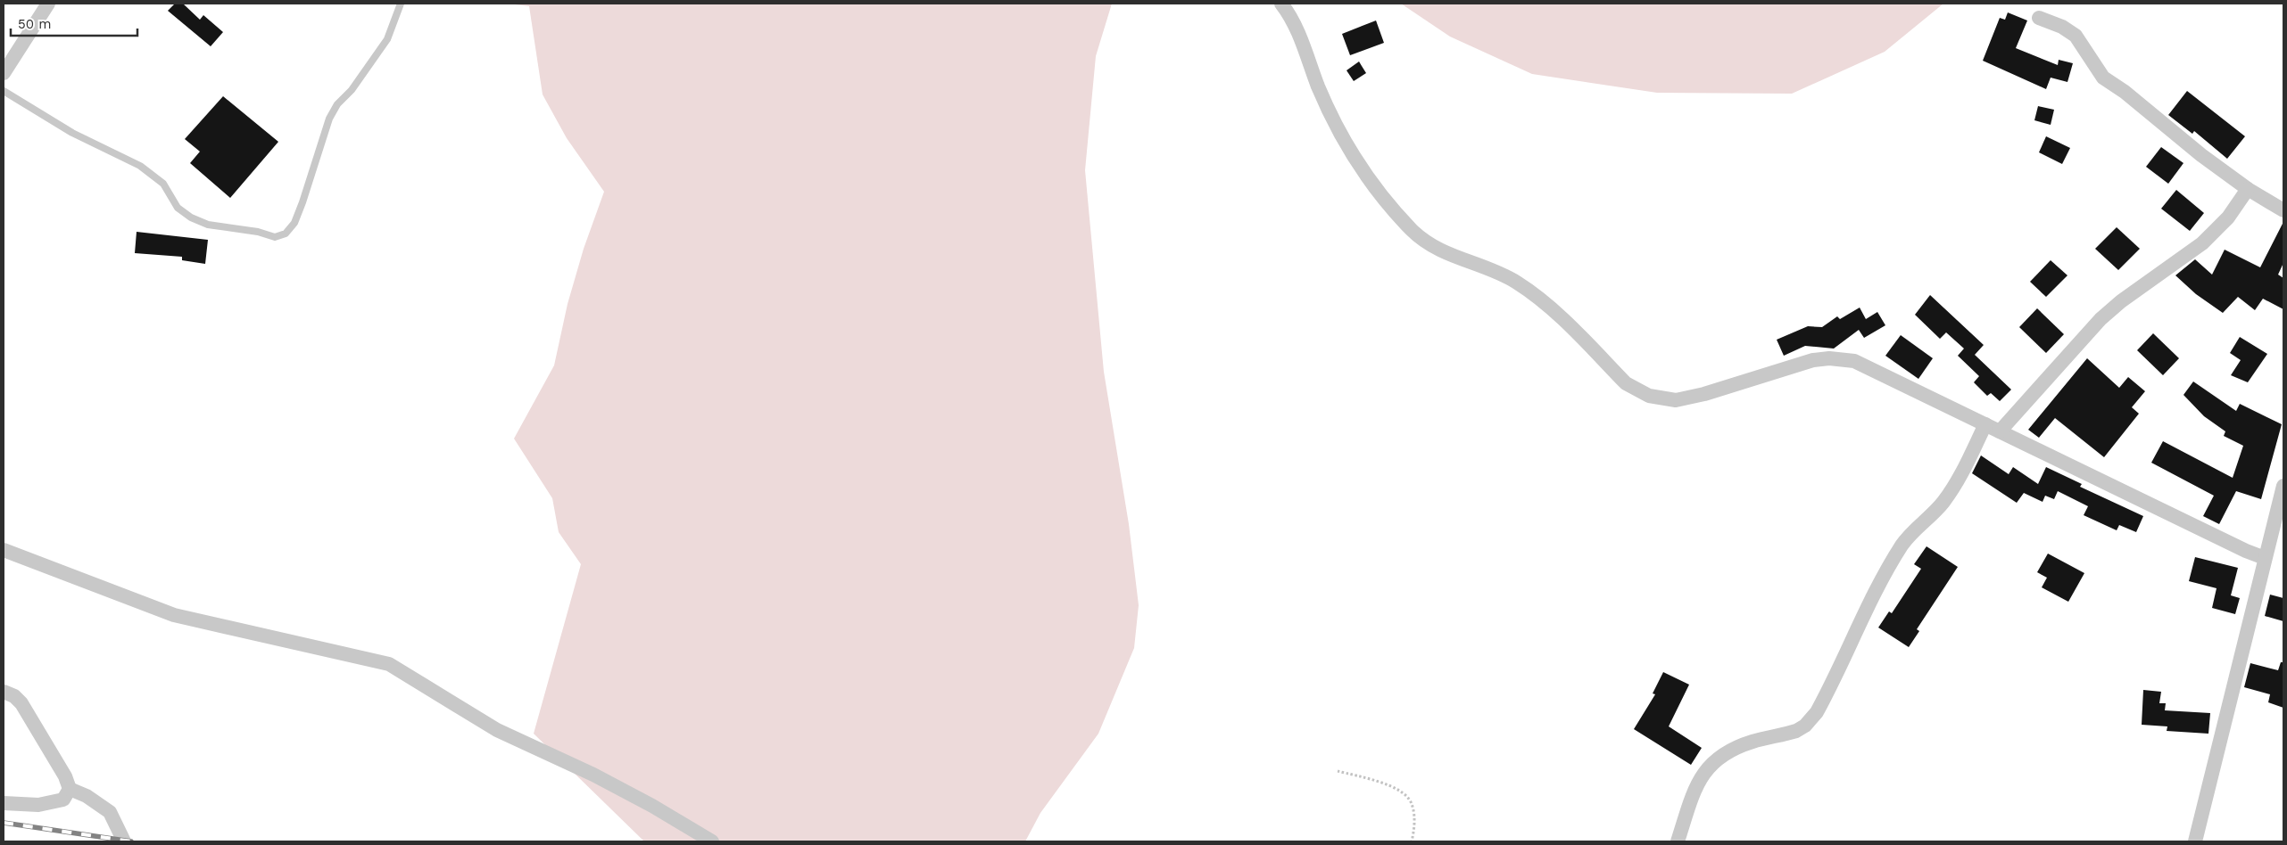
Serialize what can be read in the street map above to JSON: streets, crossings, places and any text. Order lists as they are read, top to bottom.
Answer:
{
  "scale_bar": "50 m"
}
